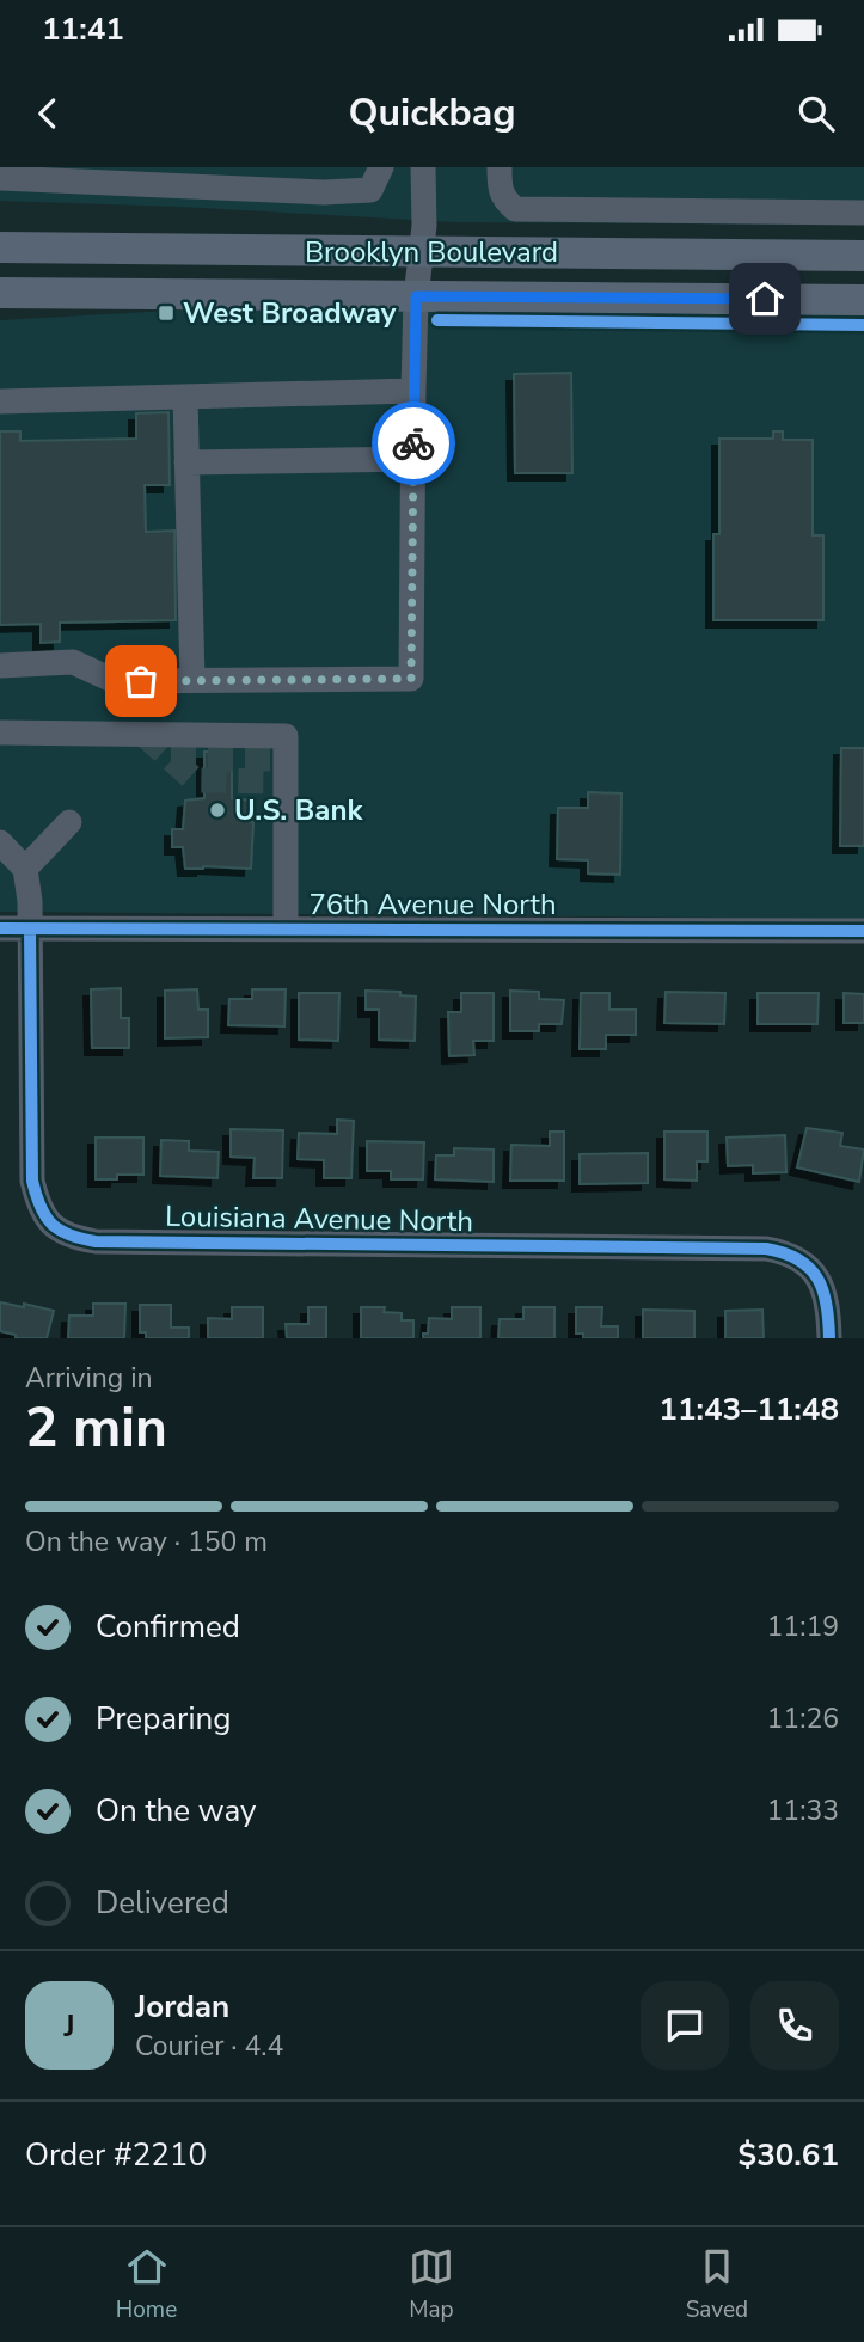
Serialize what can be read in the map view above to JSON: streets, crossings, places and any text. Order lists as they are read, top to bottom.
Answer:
{
  "streets": {
    "main road": ["Brooklyn Boulevard"],
    "street": ["76th Avenue North", "Louisiana Avenue North"]
  },
  "crossings": [
    ["76th Avenue North", "Louisiana Avenue North"]
  ],
  "places": {
    "transit": ["West Broadway"],
    "other": ["U.S. Bank"]
  },
  "page": {
    "status": "11:41",
    "header": "Quickbag",
    "heading": ["2 min", "Arriving in", "11:43–11:48"],
    "panel": [
      "Jordan",
      "Courier · 4.4",
      "Order #2210",
      "$30.61"
    ],
    "bar": "On the way · 150 m",
    "list": [
      ["Confirmed", "11:19"],
      ["Preparing", "11:26"],
      ["On the way", "11:33"],
      "Delivered"
    ],
    "round": "J",
    "tabs": ["Home", "Map", "Saved"]
  }
}
